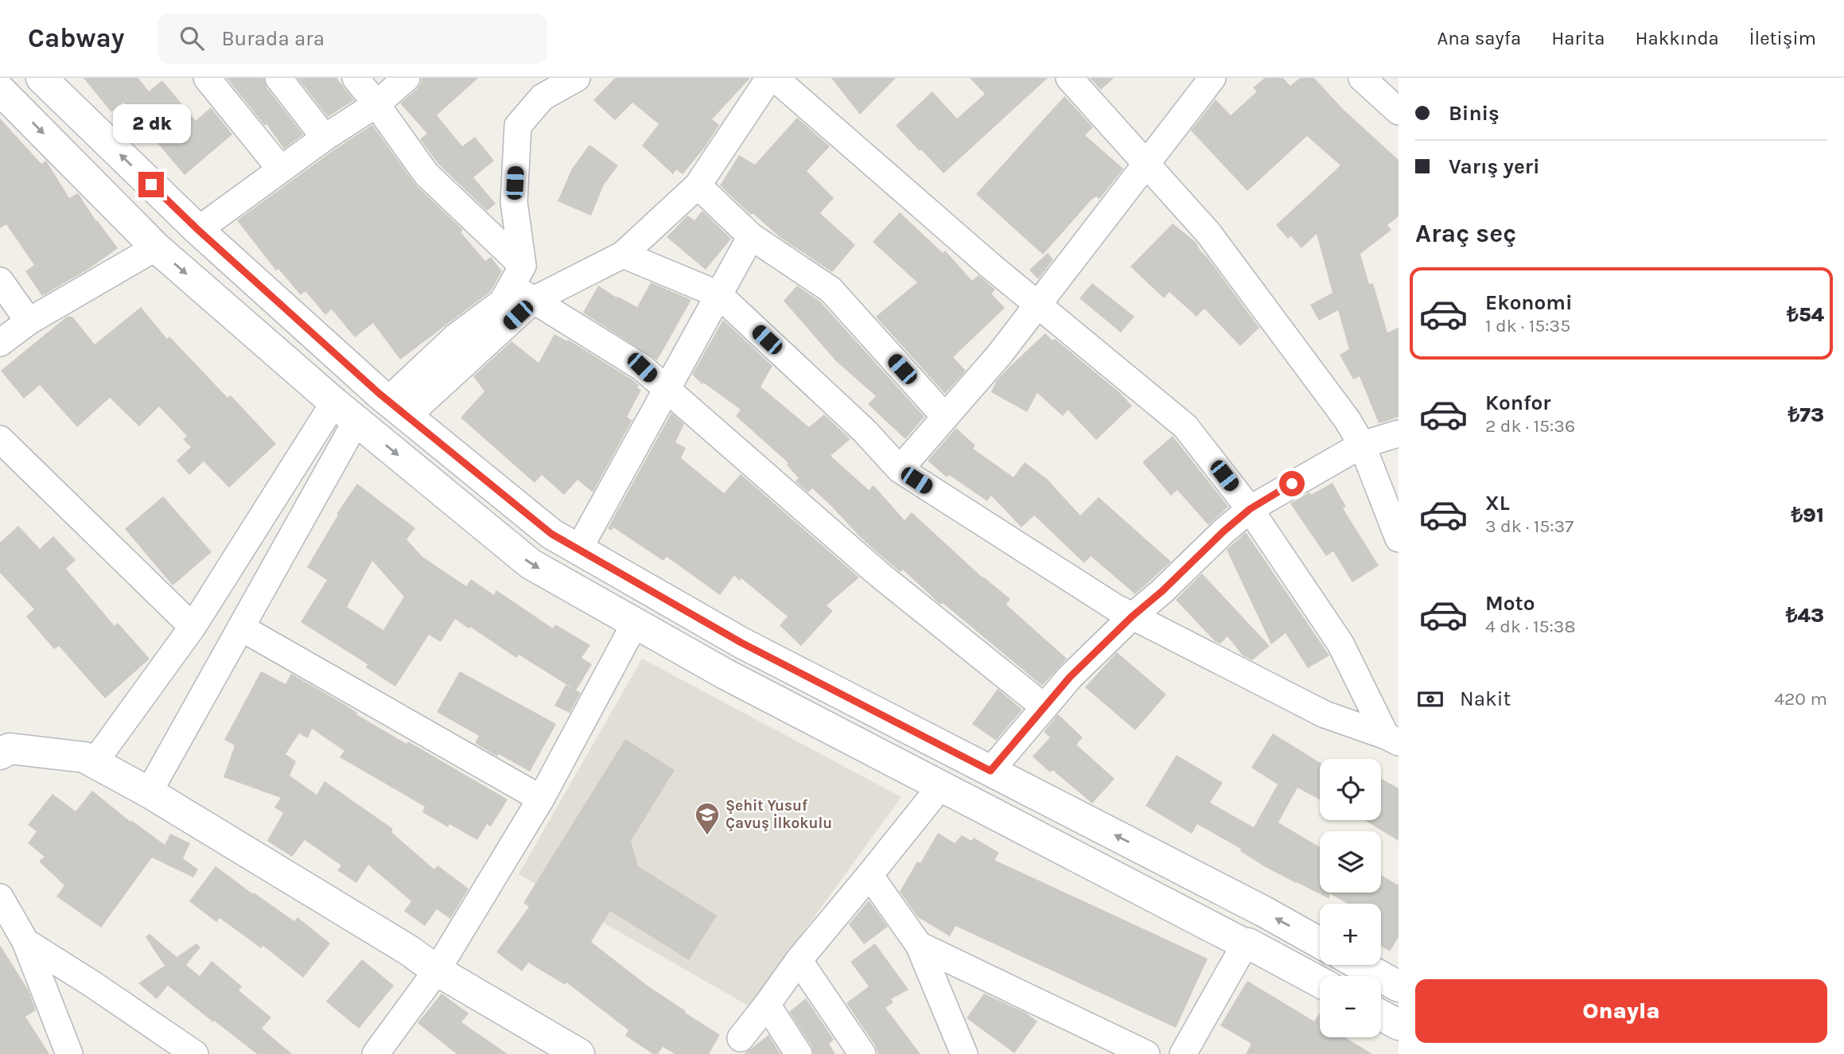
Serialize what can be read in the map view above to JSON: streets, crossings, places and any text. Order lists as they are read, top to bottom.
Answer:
{
  "places": {
    "school or university": ["Şehit Yusuf Çavuş İlkokulu"]
  },
  "page": {
    "header": "Cabway",
    "search": "Burada ara",
    "nav": [
      "Ana sayfa",
      "Harita",
      "Hakkında",
      "İletişim"
    ],
    "banner": ["Biniş", "Varış yeri"],
    "bubble": "2 dk",
    "heading": "Araç seç",
    "list": [
      {
        "name": "Ekonomi",
        "note": "1 dk · 15:35",
        "value": "₺54"
      },
      {
        "name": "Konfor",
        "note": "2 dk · 15:36",
        "value": "₺73"
      },
      {
        "name": "XL",
        "note": "3 dk · 15:37",
        "value": "₺91"
      },
      {
        "name": "Moto",
        "note": "4 dk · 15:38",
        "value": "₺43"
      }
    ],
    "pay": ["Nakit", "420 m"],
    "map_buttons": ["+", "−"],
    "buttons": "Onayla"
  }
}
